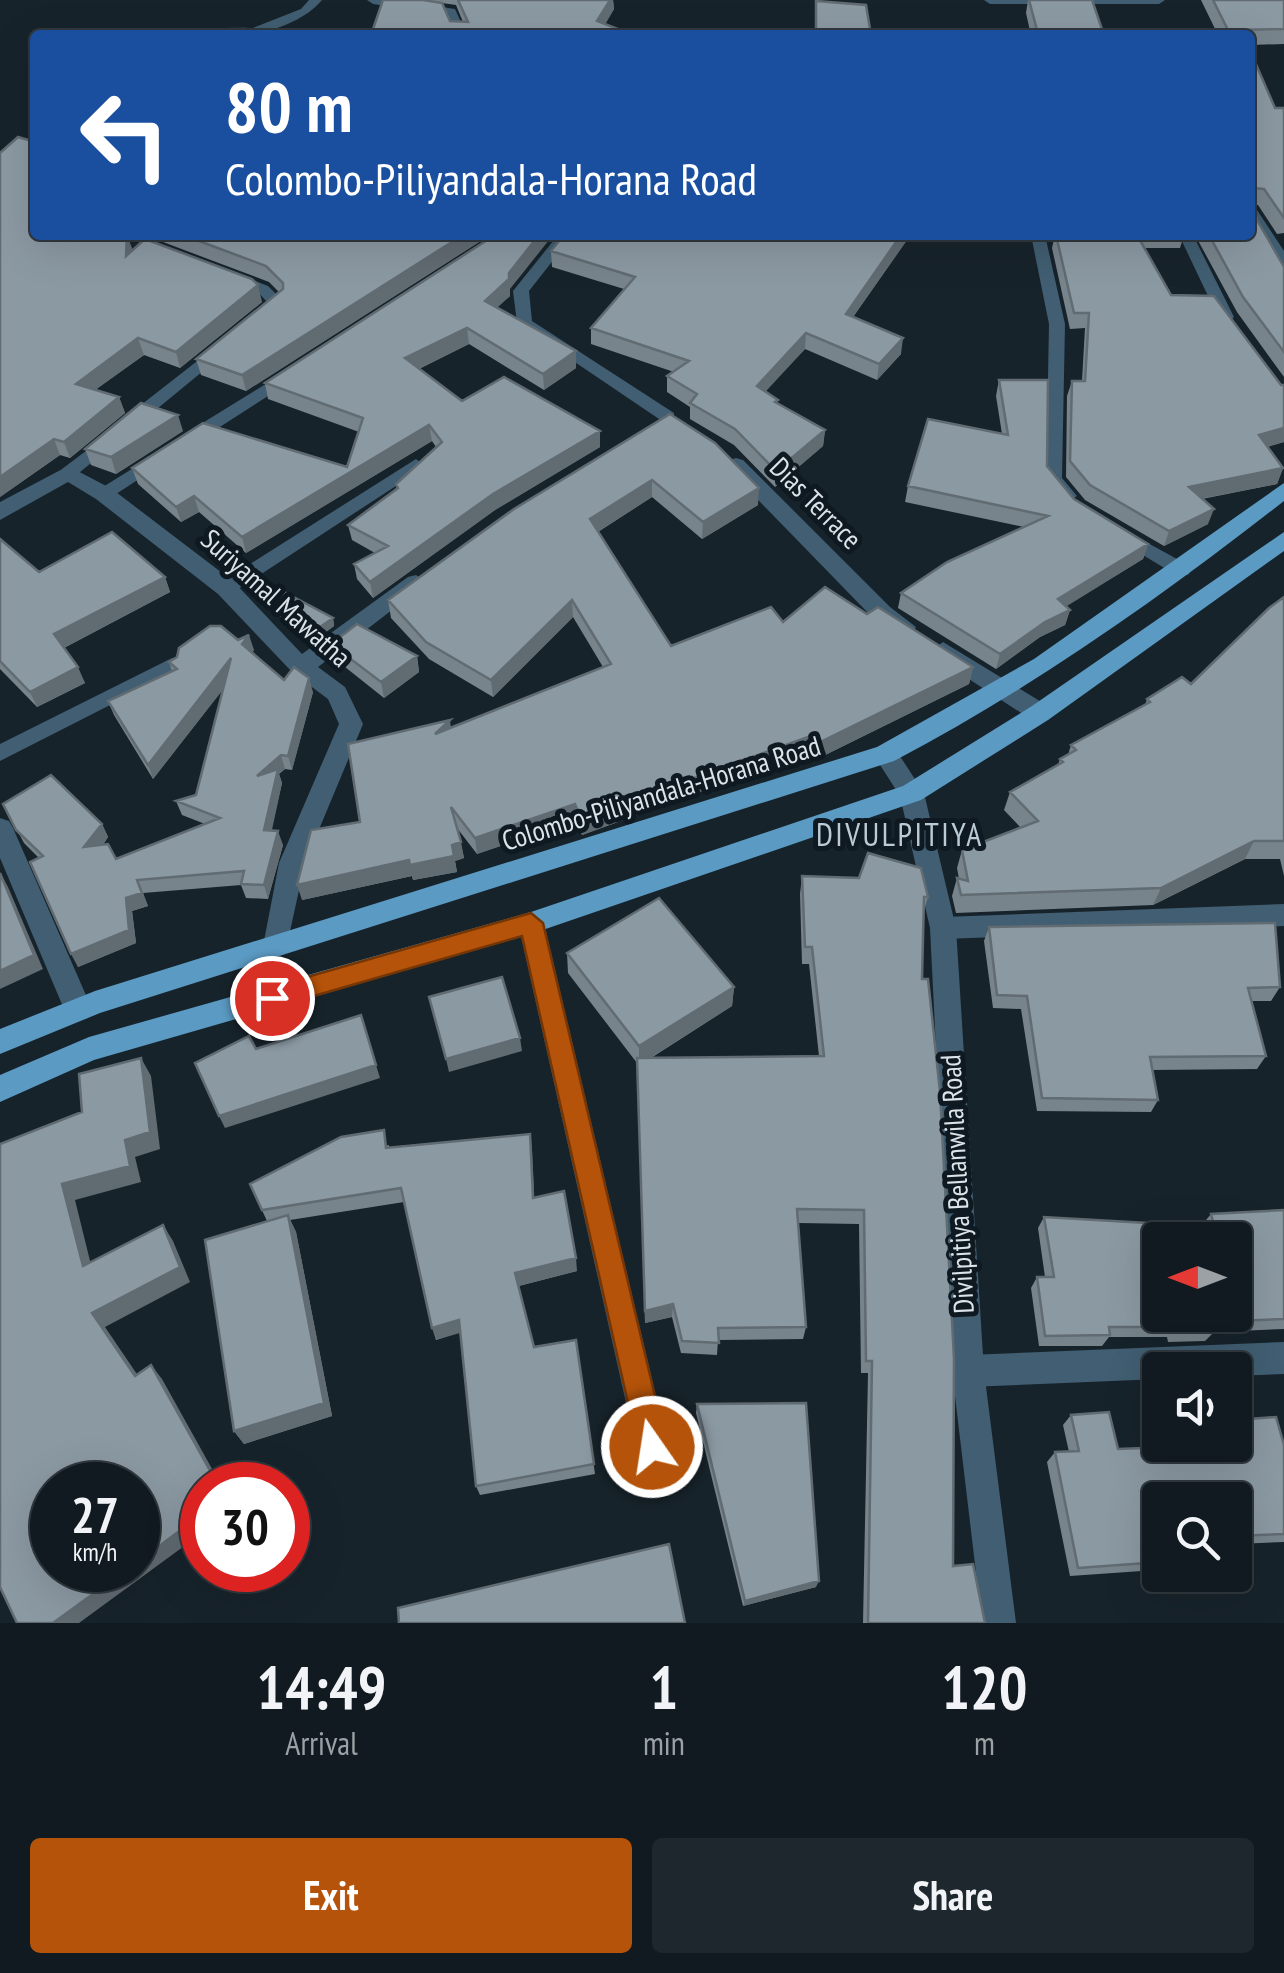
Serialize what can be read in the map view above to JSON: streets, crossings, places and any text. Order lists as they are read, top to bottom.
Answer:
{
  "streets": {
    "main road": ["Colombo-Piliyandala-Horana Road"],
    "street": ["Dias Terrace", "Suriyamal Mawatha", "Divilpitiya Bellanwila Road"]
  },
  "crossings": [
    ["Dias Terrace", "Colombo-Piliyandala-Horana Road"],
    ["Suriyamal Mawatha", "Colombo-Piliyandala-Horana Road"],
    ["Colombo-Piliyandala-Horana Road", "Divilpitiya Bellanwila Road"]
  ],
  "districts": ["DIVULPITIYA"],
  "north": "left",
  "page": {
    "turn": ["80 m", "Colombo-Piliyandala-Horana Road"],
    "speed": "27 km/h",
    "limit": "30",
    "eta": [
      "14:49",
      "Arrival",
      "1",
      "min",
      "120",
      "m"
    ],
    "buttons": ["Exit", "Share"]
  }
}
